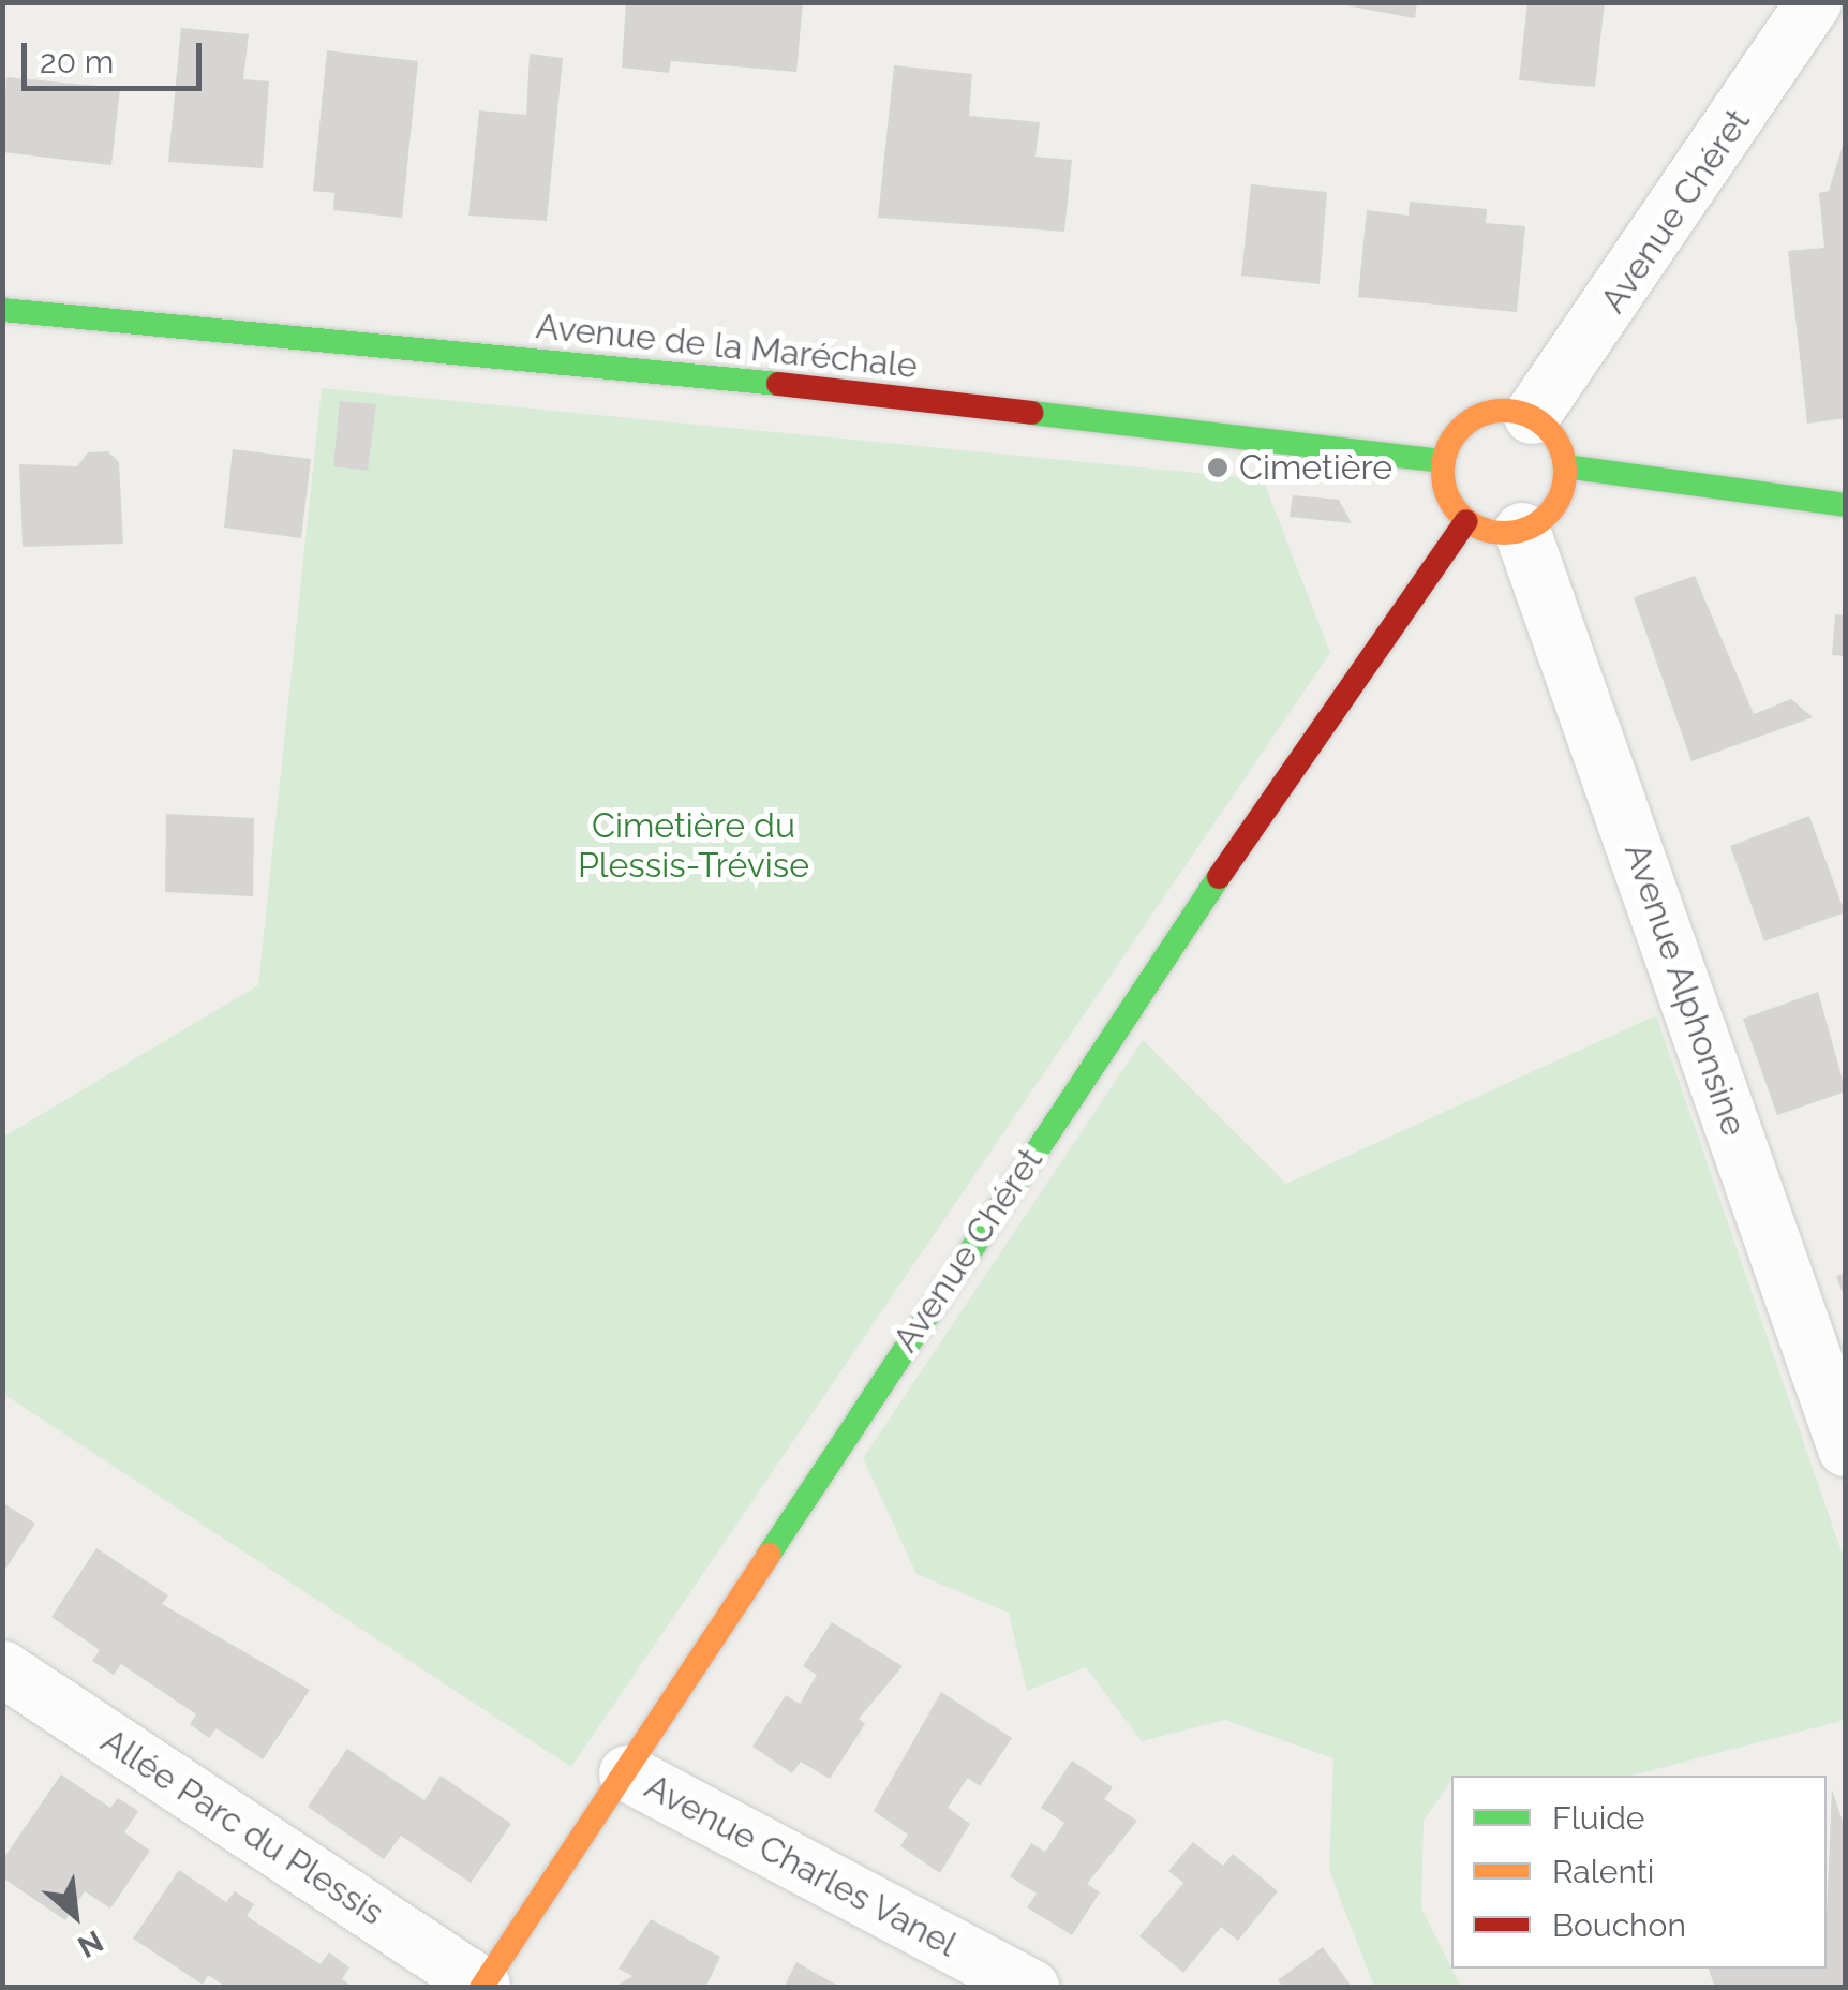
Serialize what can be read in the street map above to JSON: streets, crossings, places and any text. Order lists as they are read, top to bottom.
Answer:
{
  "streets": {
    "street": [
      "Avenue Chéret",
      "Avenue de la Maréchale",
      "Avenue Alphonsine",
      "Allée Parc du Plessis",
      "Avenue Charles Vanel"
    ]
  },
  "crossings": [
    ["Avenue Chéret", "Avenue de la Maréchale"],
    ["Avenue Chéret", "Avenue Alphonsine"],
    ["Avenue Chéret", "Allée Parc du Plessis"],
    ["Avenue Chéret", "Avenue Charles Vanel"],
    ["Avenue de la Maréchale", "Avenue Alphonsine"]
  ],
  "parks": ["Cimetière du Plessis-Trévise"],
  "places": ["Cimetière"],
  "legend": ["Fluide", "Ralenti", "Bouchon"],
  "scale_bar": "20 m",
  "north": "bottom right"
}
